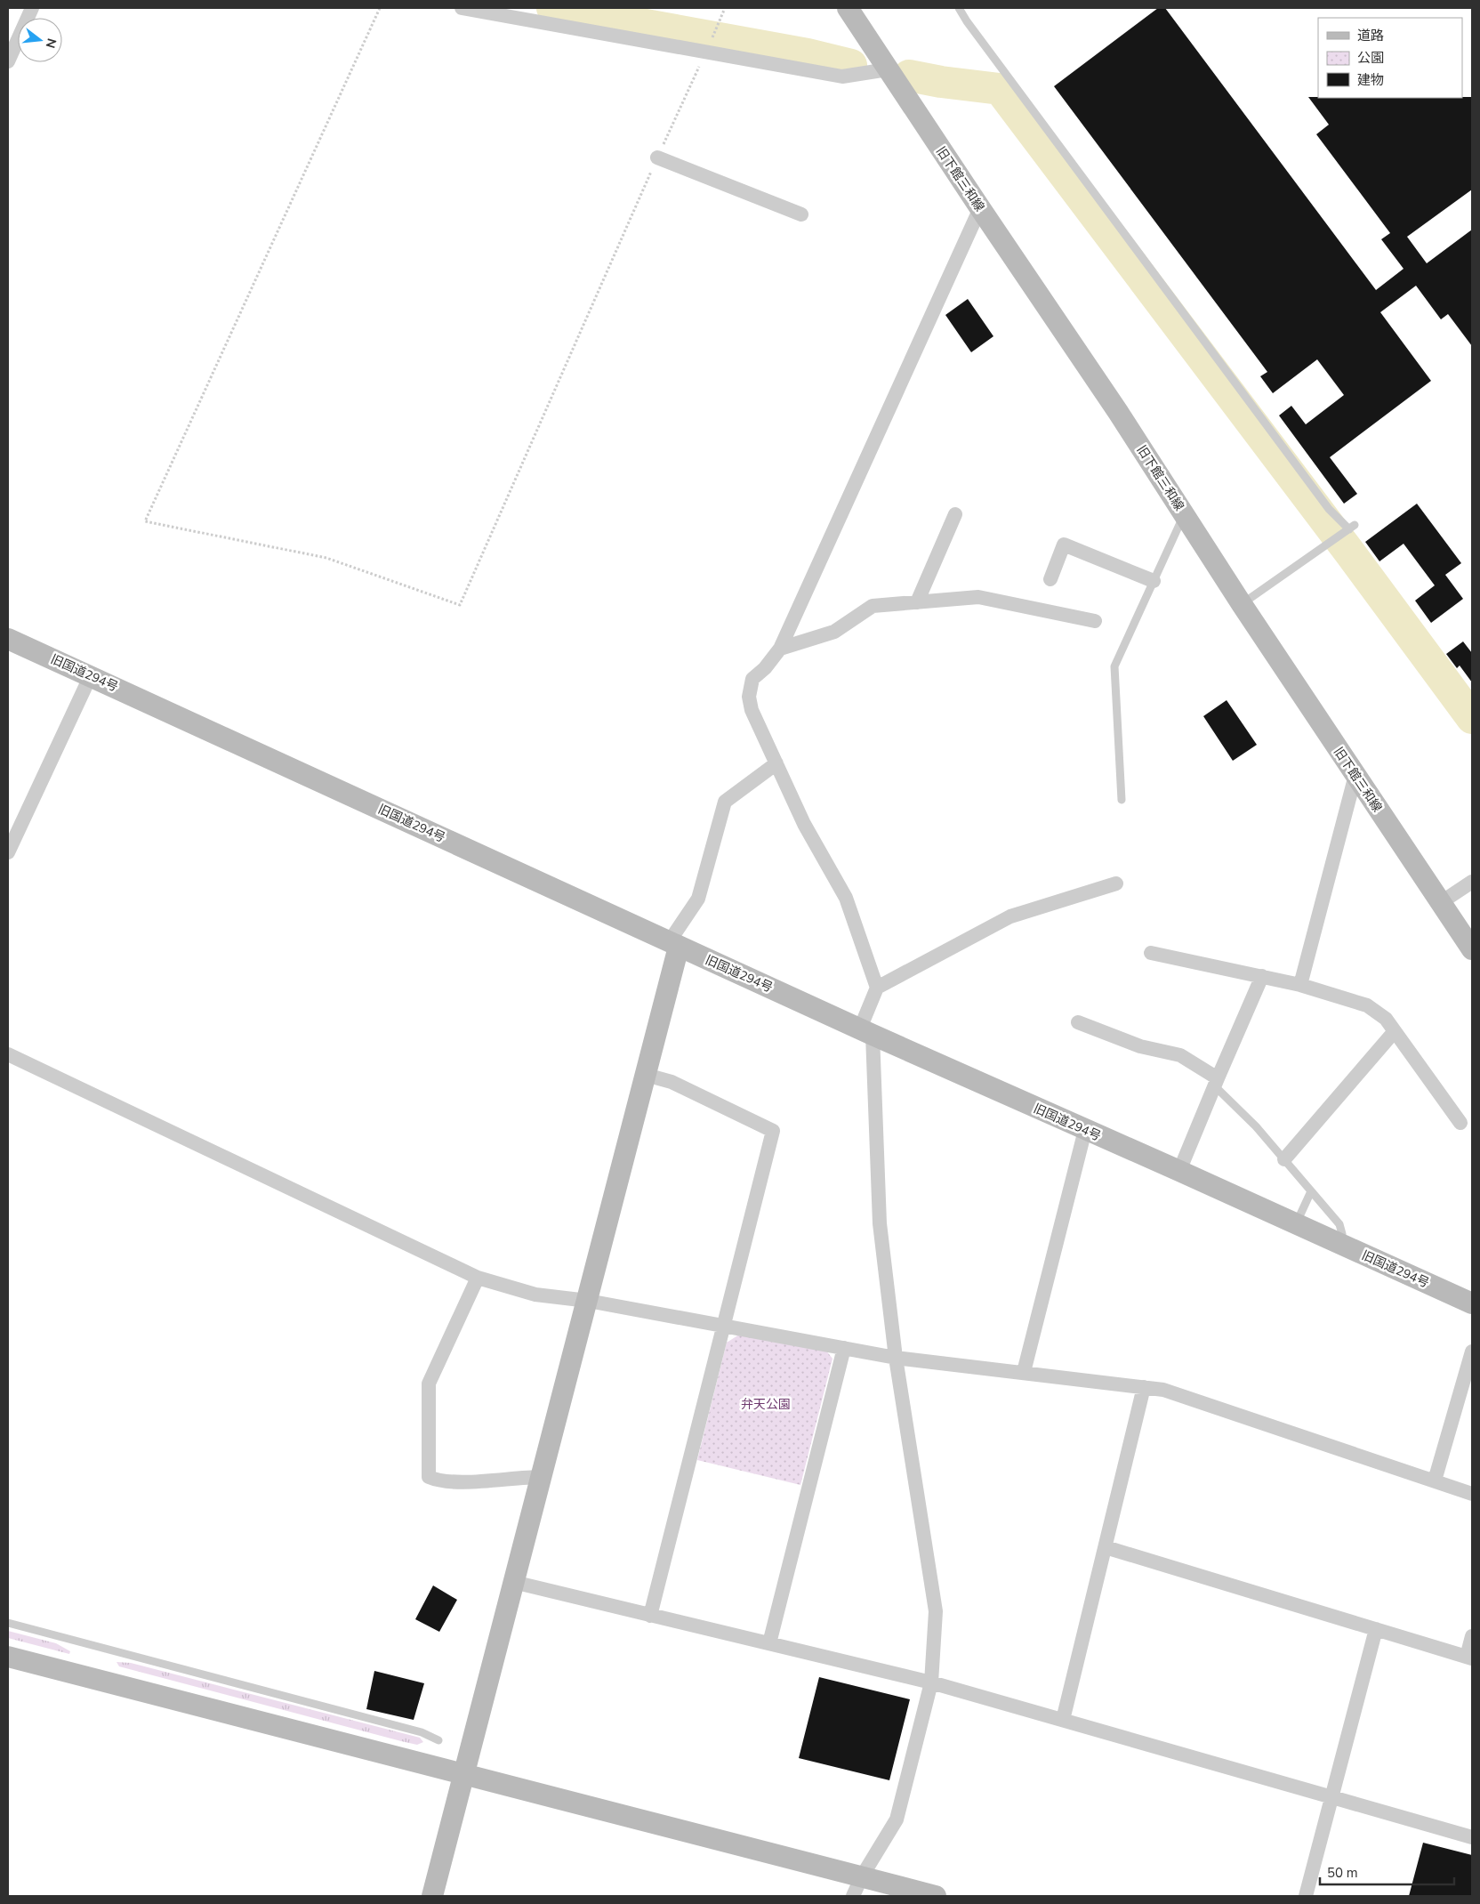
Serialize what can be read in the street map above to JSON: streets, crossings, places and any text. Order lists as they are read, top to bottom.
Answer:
{
  "streets": {
    "street": ["旧下館三和線", "旧国道294号"]
  },
  "parks": ["弁天公園"],
  "legend": ["道路", "公園", "建物"],
  "scale_bar": "50 m",
  "north": "right"
}
